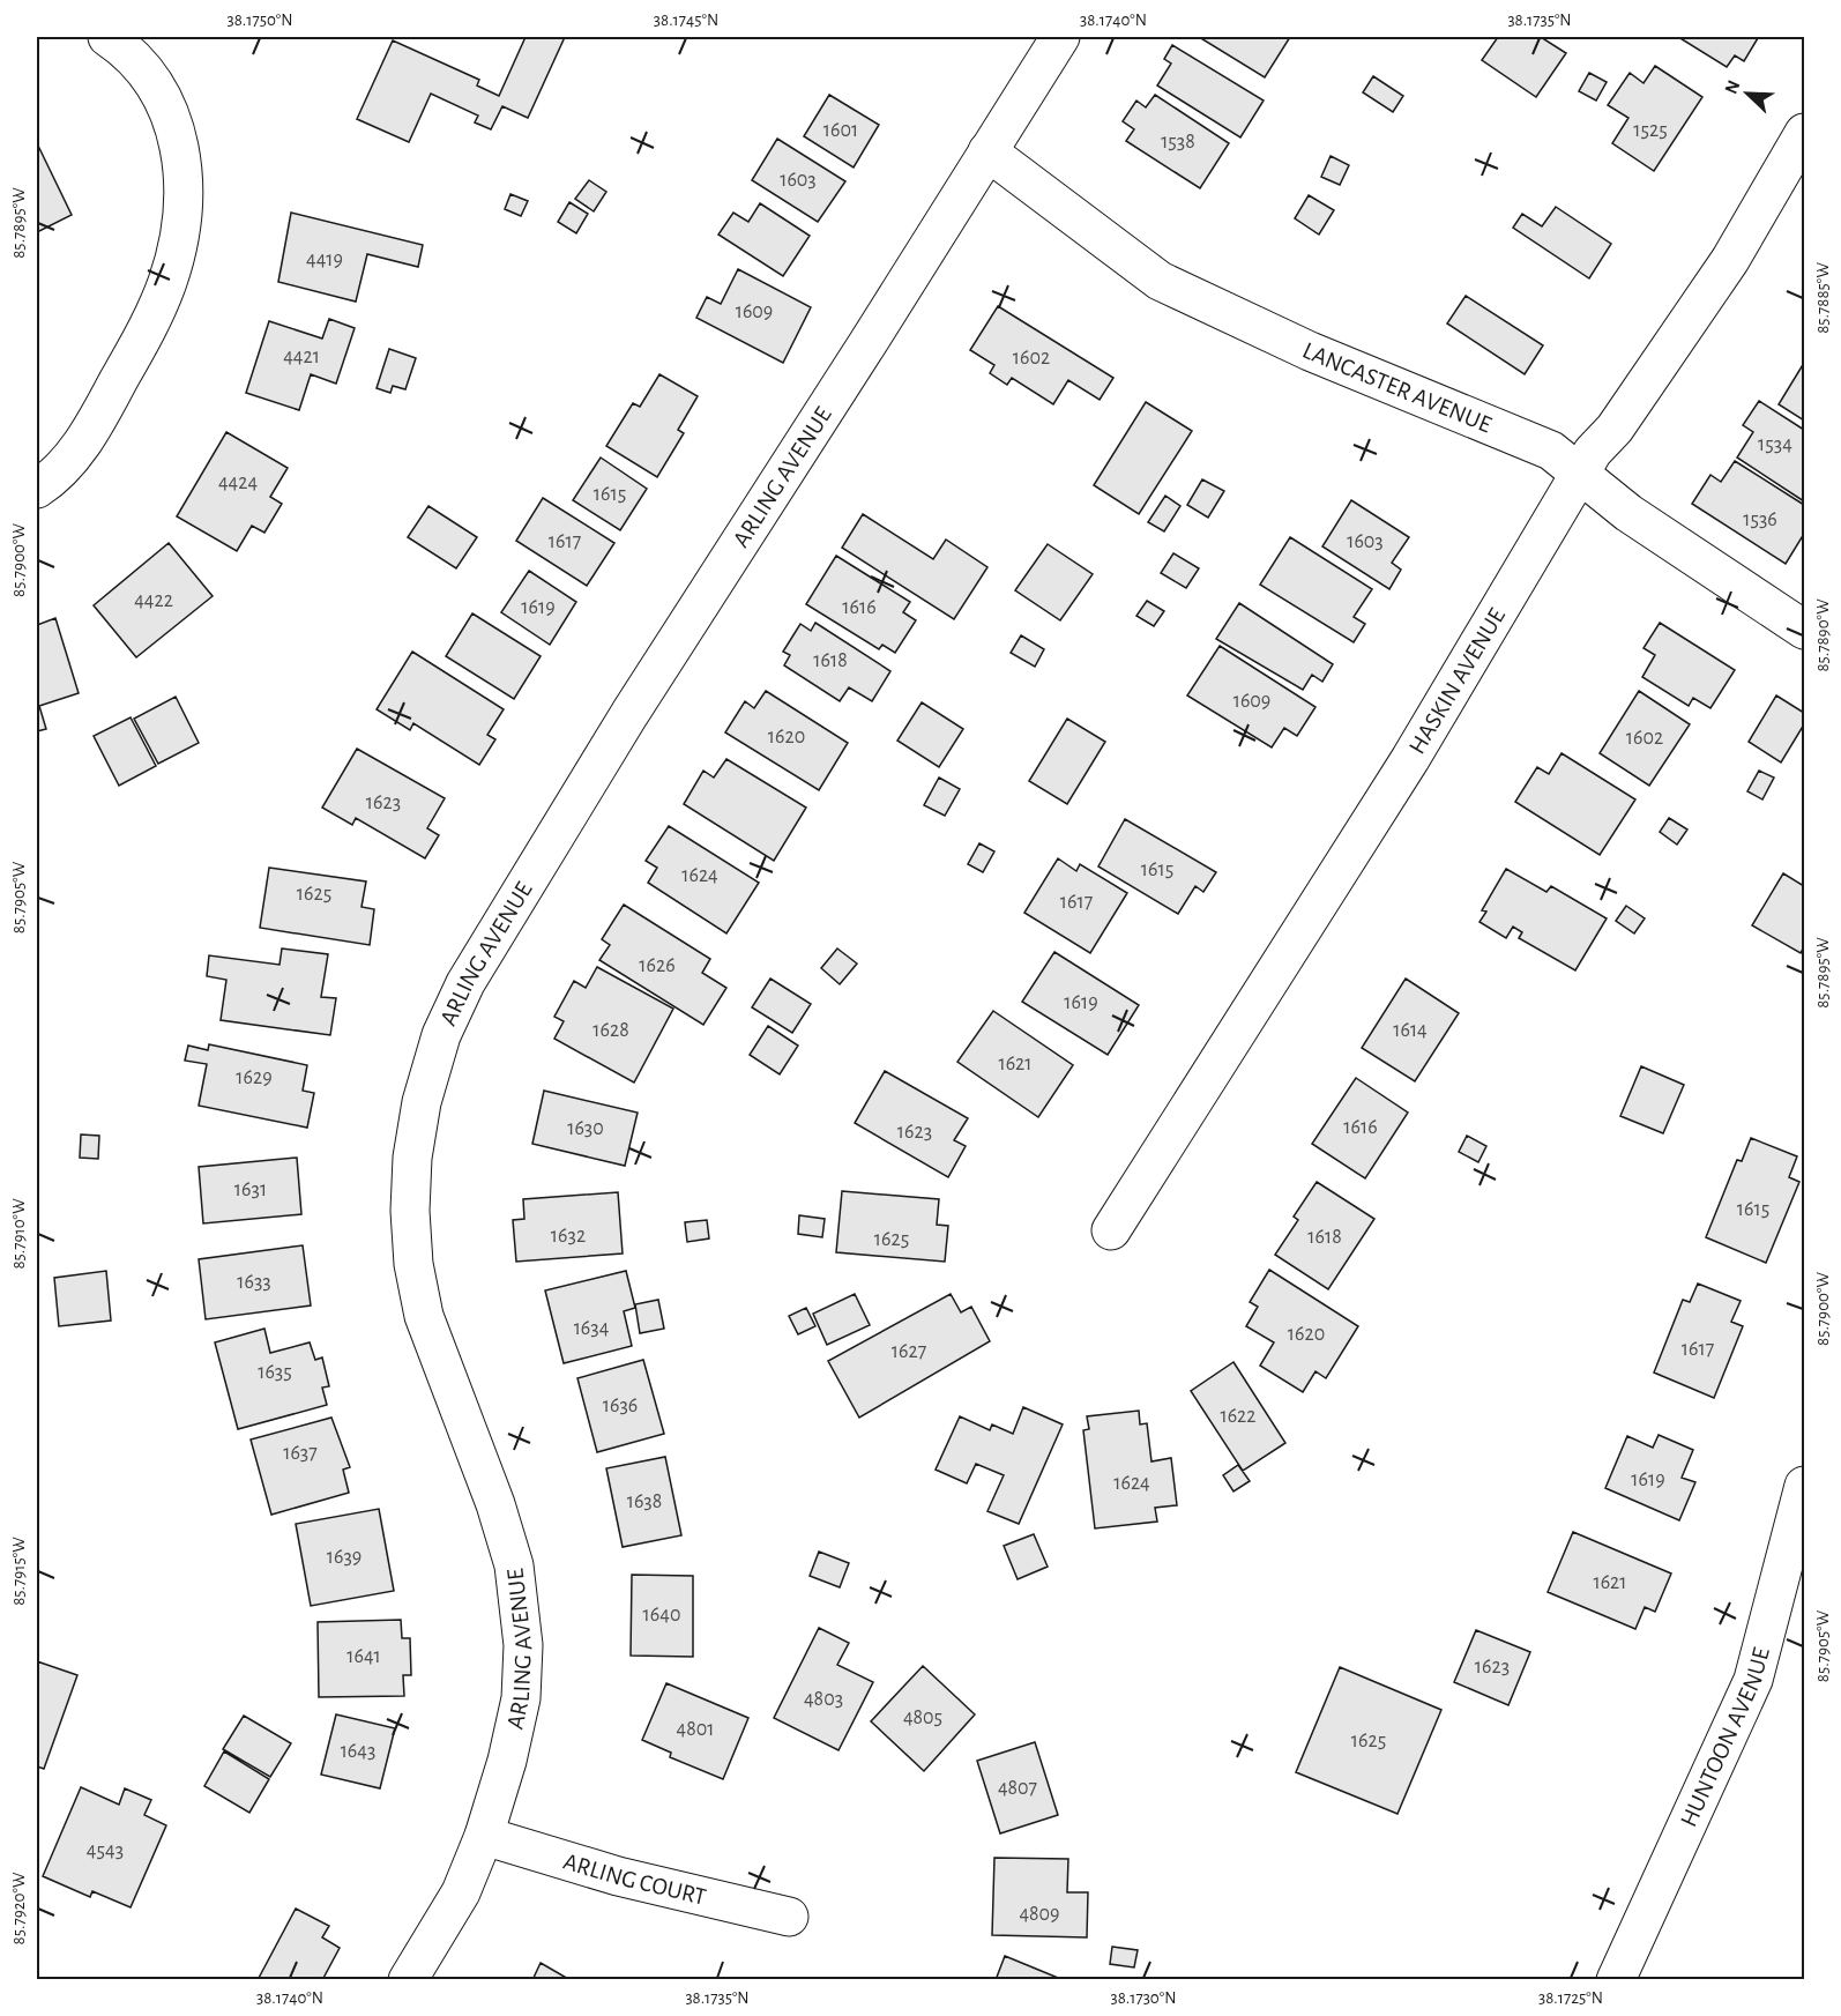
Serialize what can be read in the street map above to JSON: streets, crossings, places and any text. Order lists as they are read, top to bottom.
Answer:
{
  "streets": {
    "street": [
      "LANCASTER AVENUE",
      "ARLING AVENUE",
      "HASKIN AVENUE",
      "HUNTOON AVENUE",
      "ARLING COURT"
    ]
  },
  "crossings": [
    ["LANCASTER AVENUE", "ARLING AVENUE"],
    ["LANCASTER AVENUE", "HASKIN AVENUE"],
    ["ARLING AVENUE", "ARLING COURT"]
  ],
  "house_numbers": [
    "1601",
    "1525",
    "1538",
    "1603",
    "4419",
    "1609",
    "4421",
    "1602",
    "1534",
    "4424",
    "1615",
    "1536",
    "1617",
    "1603",
    "4422",
    "1619",
    "1616",
    "1618",
    "1609",
    "1620",
    "1602",
    "1623",
    "1615",
    "1624",
    "1625",
    "1617",
    "1626",
    "1619",
    "1628",
    "1614",
    "1621",
    "1629",
    "1616",
    "1630",
    "1623",
    "1631",
    "1615",
    "1632",
    "1618",
    "1625",
    "1633",
    "1634",
    "1620",
    "1617",
    "1627",
    "1635",
    "1636",
    "1622",
    "1637",
    "1619",
    "1624",
    "1638",
    "1639",
    "1621",
    "1640",
    "1641",
    "1623",
    "4803",
    "4805",
    "4801",
    "1625",
    "1643",
    "4807",
    "4543",
    "4809"
  ],
  "north": "top left",
  "coordinates": [
    "38.1750°N",
    "38.1745°N",
    "38.1740°N",
    "38.1735°N",
    "85.7895°W",
    "85.7885°W",
    "85.7900°W",
    "85.7890°W",
    "85.7905°W",
    "85.7910°W",
    "85.7915°W",
    "85.7920°W",
    "38.1730°N",
    "38.1725°N"
  ]
}
